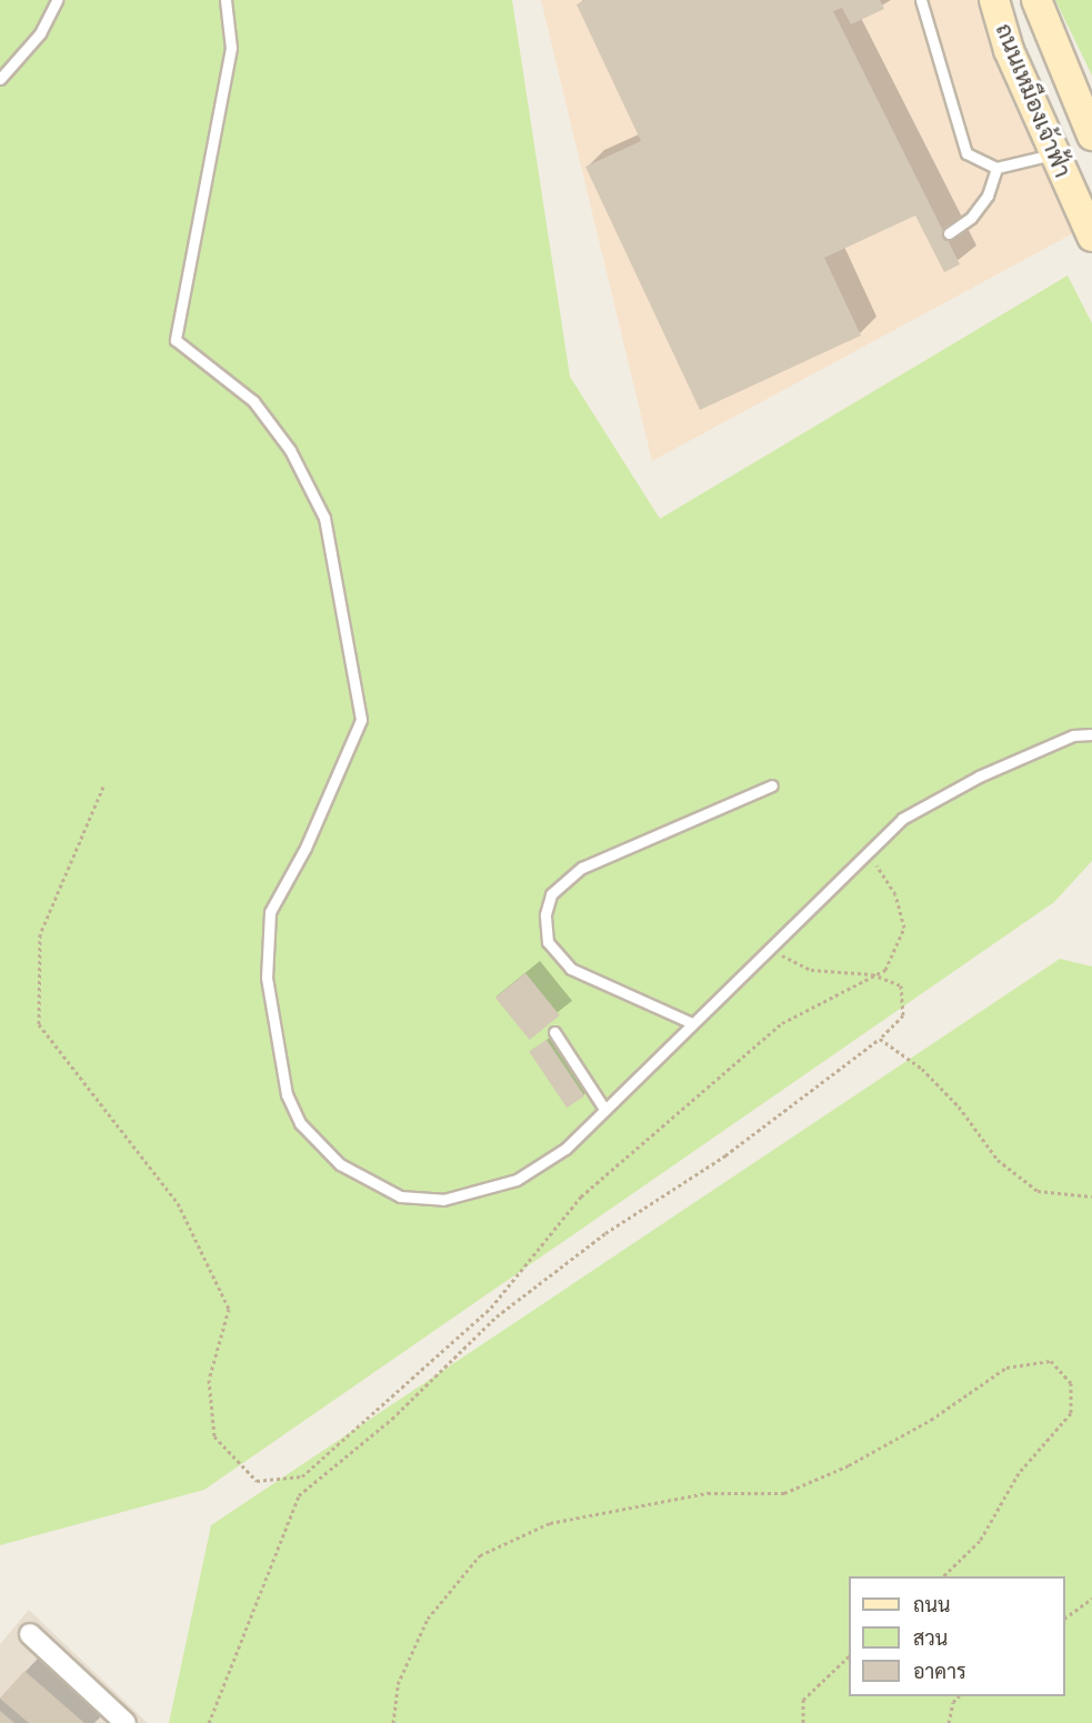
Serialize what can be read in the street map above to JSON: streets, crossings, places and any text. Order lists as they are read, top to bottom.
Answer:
{
  "streets": {
    "street": ["ถนนเหมืองเจ้าฟ้า"]
  },
  "legend": ["ถนน", "สวน", "อาคาร"]
}
